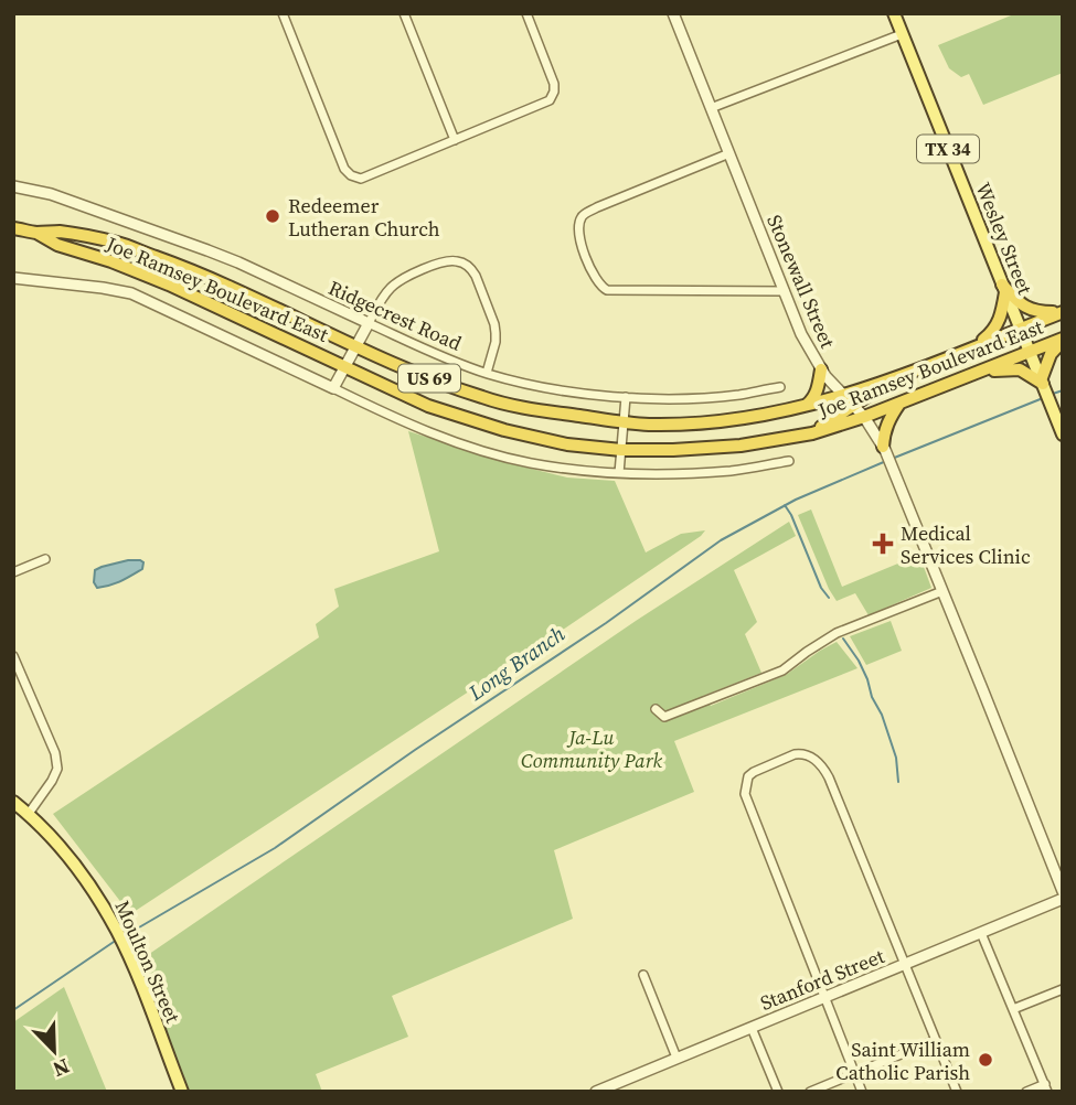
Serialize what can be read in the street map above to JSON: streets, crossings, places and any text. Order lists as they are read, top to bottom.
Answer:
{
  "streets": {
    "highway": ["Joe Ramsey Boulevard East", "US 69"],
    "main road": ["TX 34", "Wesley Street", "Moulton Street"],
    "street": ["Stonewall Street", "Ridgecrest Road", "Stanford Street"]
  },
  "crossings": [
    ["Wesley Street", "Joe Ramsey Boulevard East"],
    ["Stonewall Street", "Joe Ramsey Boulevard East"],
    ["Joe Ramsey Boulevard East", "US 69"]
  ],
  "water": ["Long Branch"],
  "parks": ["Ja-Lu Community Park"],
  "places": {
    "other": ["Redeemer Lutheran Church", "Saint William Catholic Parish"],
    "health": ["Medical Services Clinic"]
  },
  "north": "bottom right"
}
